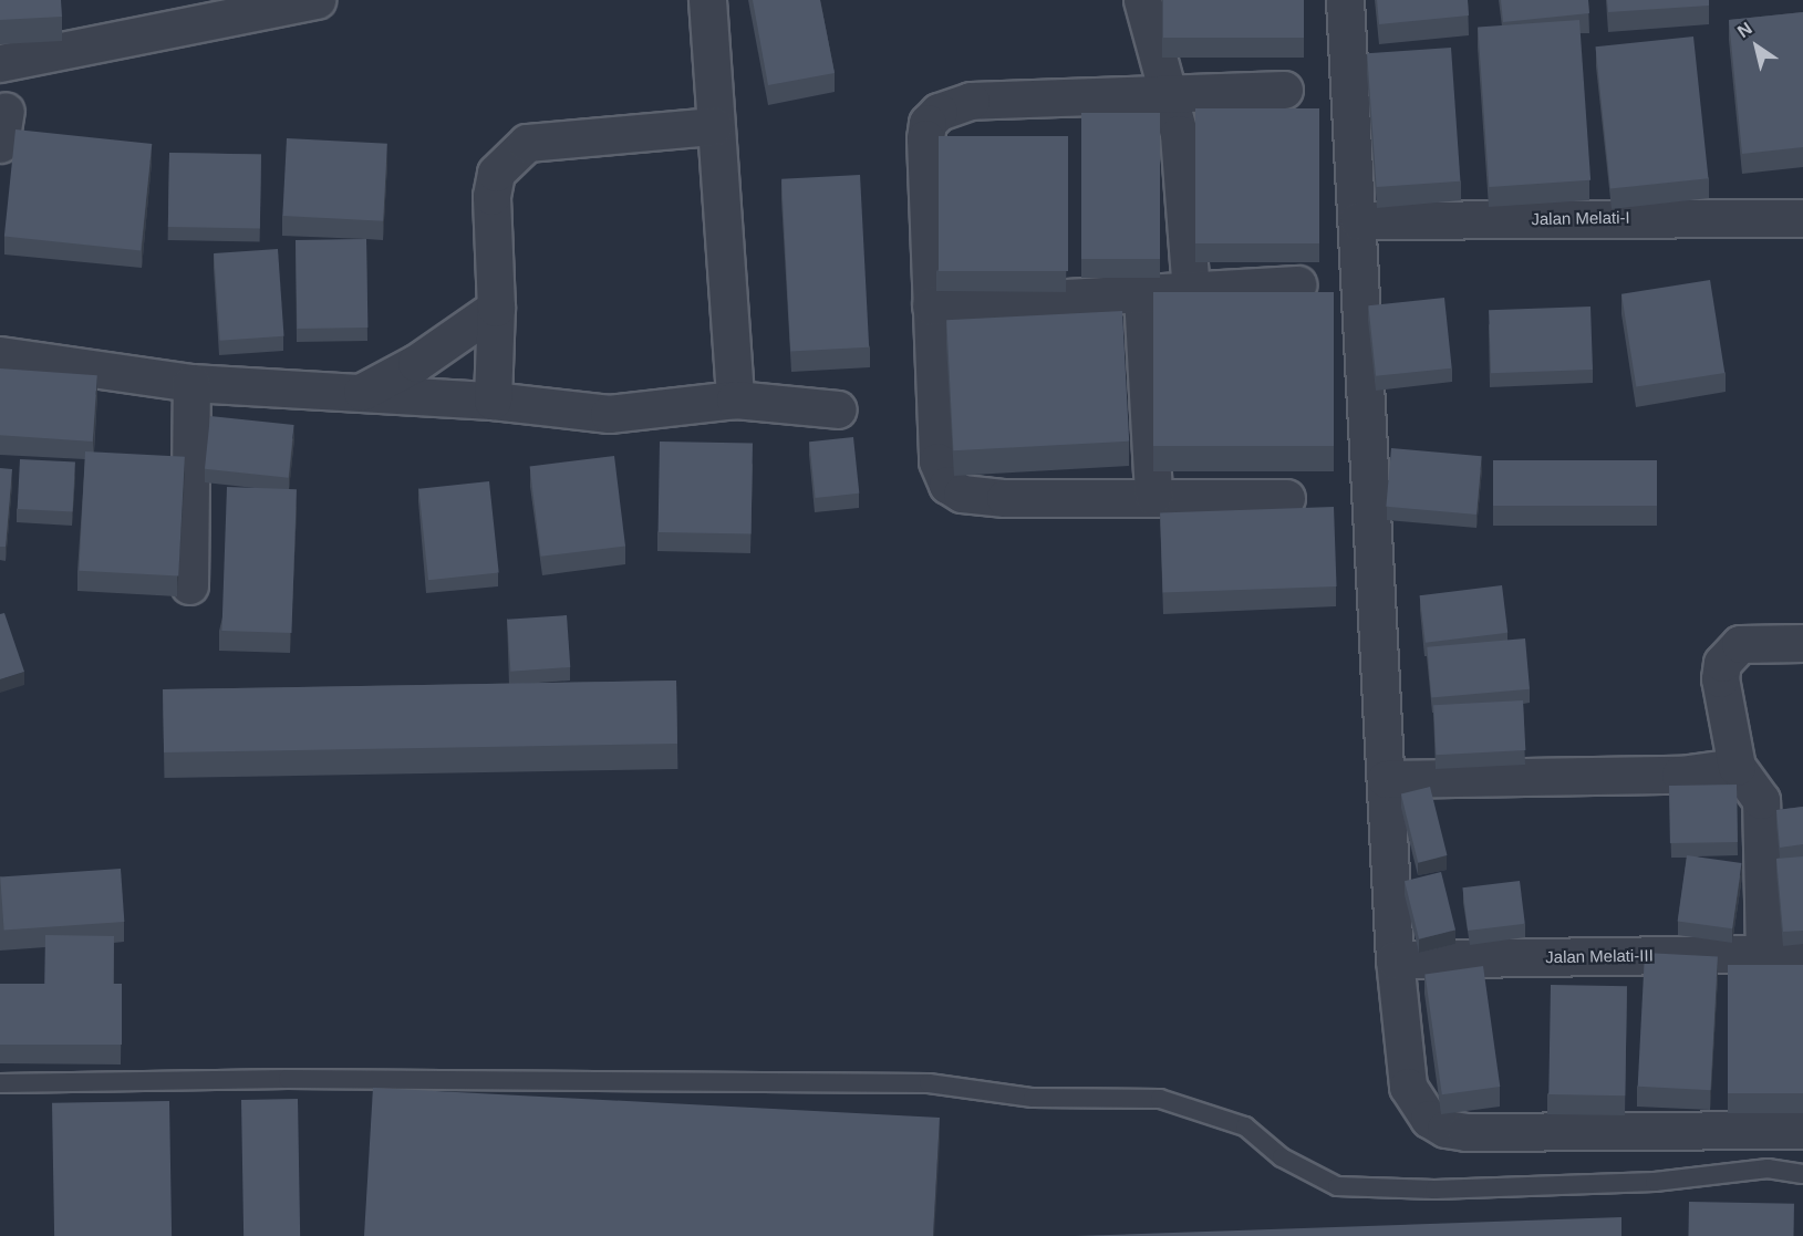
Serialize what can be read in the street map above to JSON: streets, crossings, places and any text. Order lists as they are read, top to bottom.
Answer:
{
  "streets": {
    "street": ["Jalan Melati-I", "Jalan Melati-III"]
  },
  "north": "top left"
}
